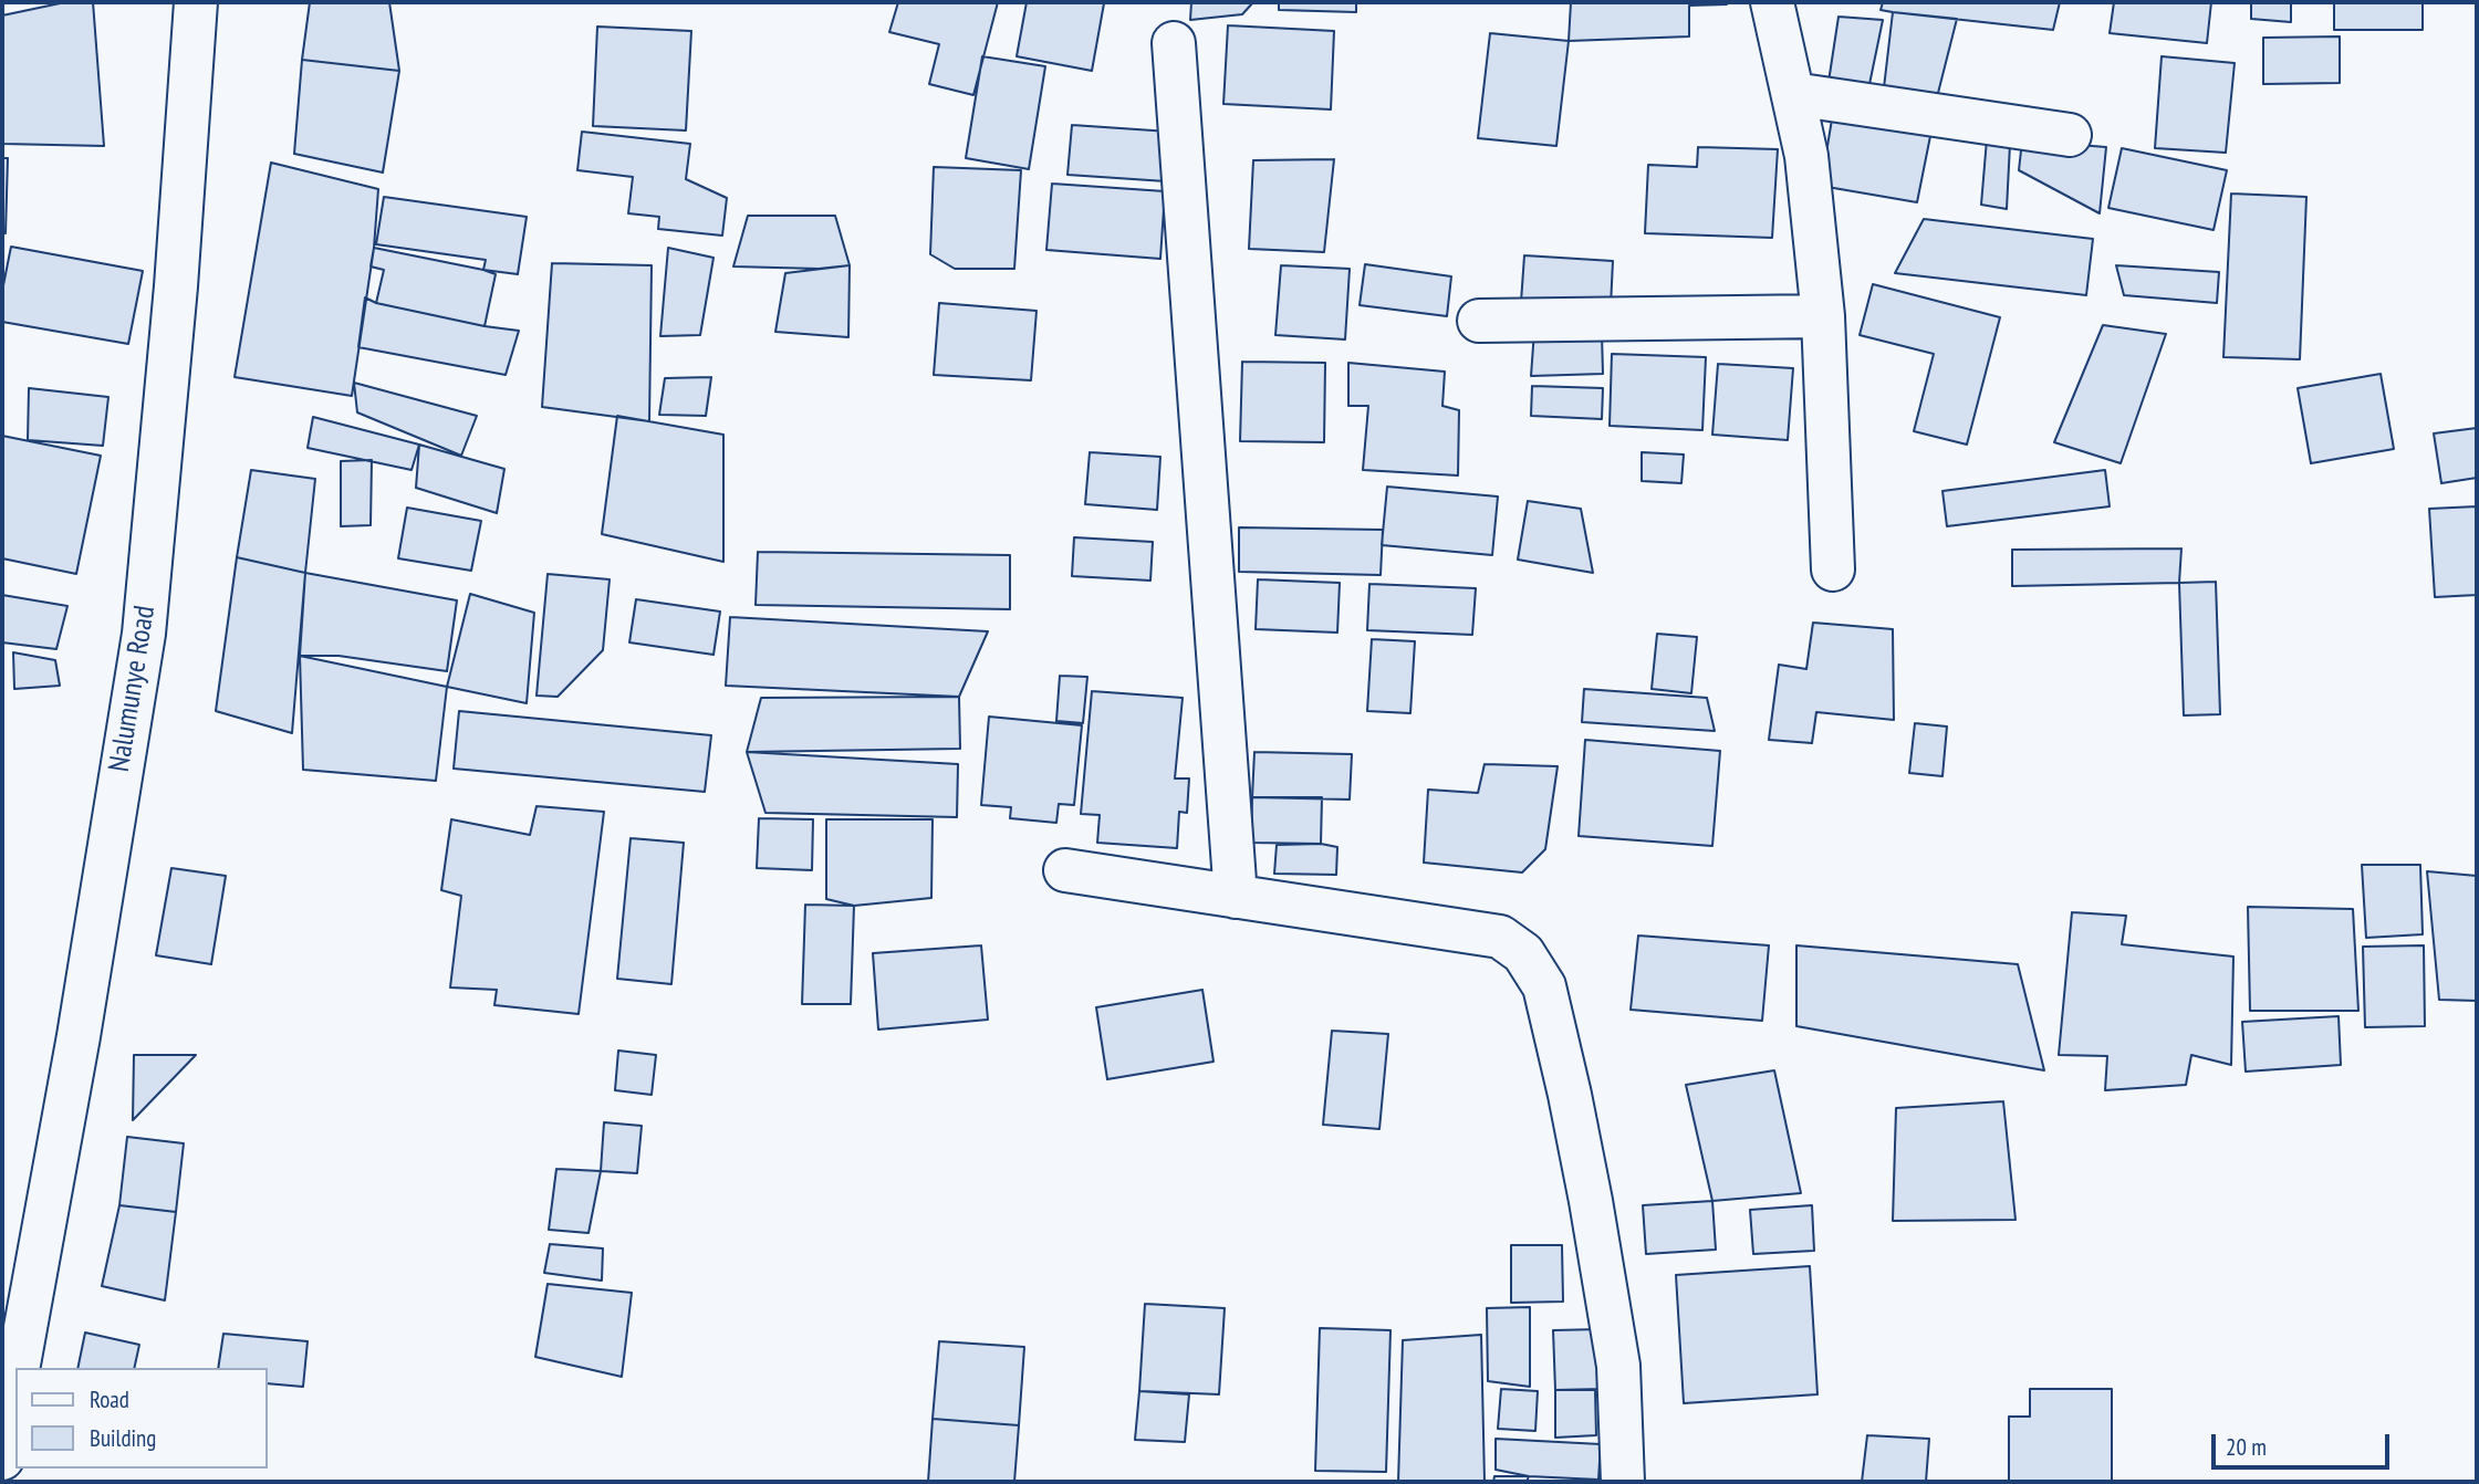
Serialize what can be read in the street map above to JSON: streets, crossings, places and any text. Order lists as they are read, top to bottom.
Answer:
{
  "streets": {
    "street": ["Nalumunye Road"]
  },
  "legend": ["Road", "Building"],
  "scale_bar": "20 m"
}
